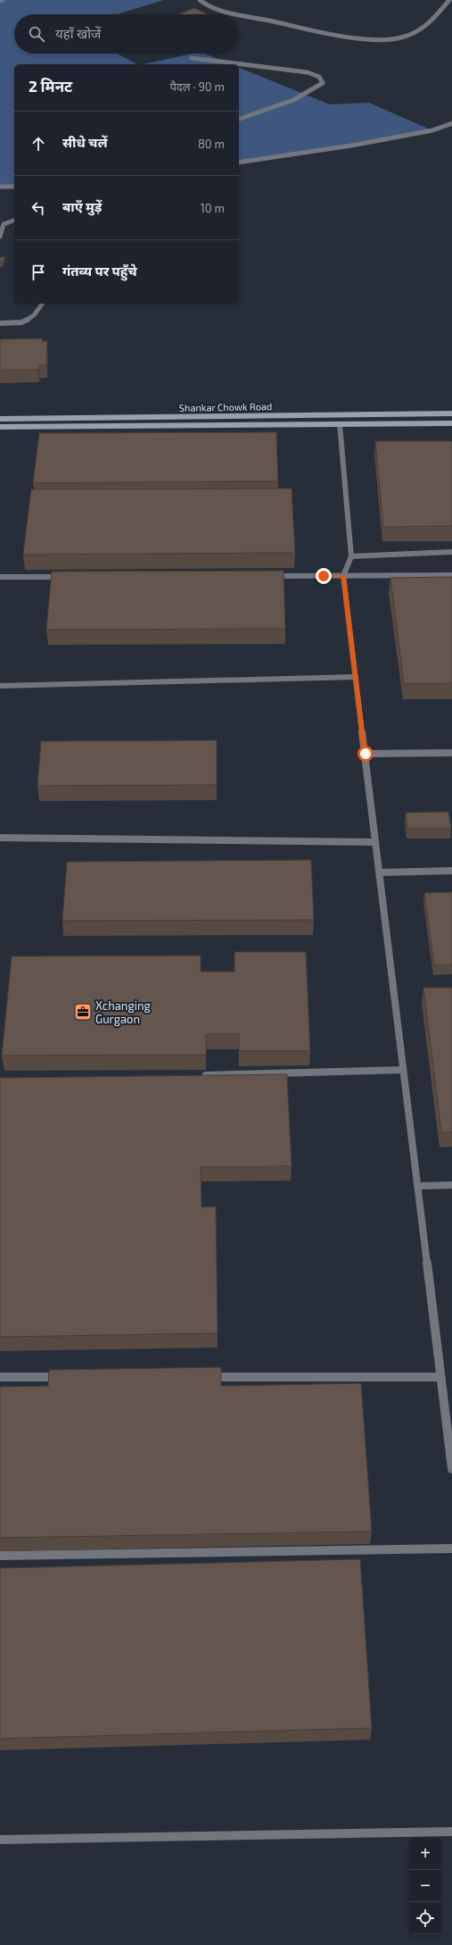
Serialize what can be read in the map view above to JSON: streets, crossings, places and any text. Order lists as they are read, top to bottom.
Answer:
{
  "streets": {
    "main road": ["Shankar Chowk Road"]
  },
  "places": {
    "office": ["Xchanging Gurgaon"]
  },
  "page": {
    "search": "यहाँ खोजें",
    "heading": ["2 मिनट", "पैदल · 90 m"],
    "list": [
      ["सीधे चलें", "80 m"],
      ["बाएँ मुड़ें", "10 m"],
      "गंतव्य पर पहुँचे"
    ],
    "map_buttons": ["+", "−"]
  }
}
